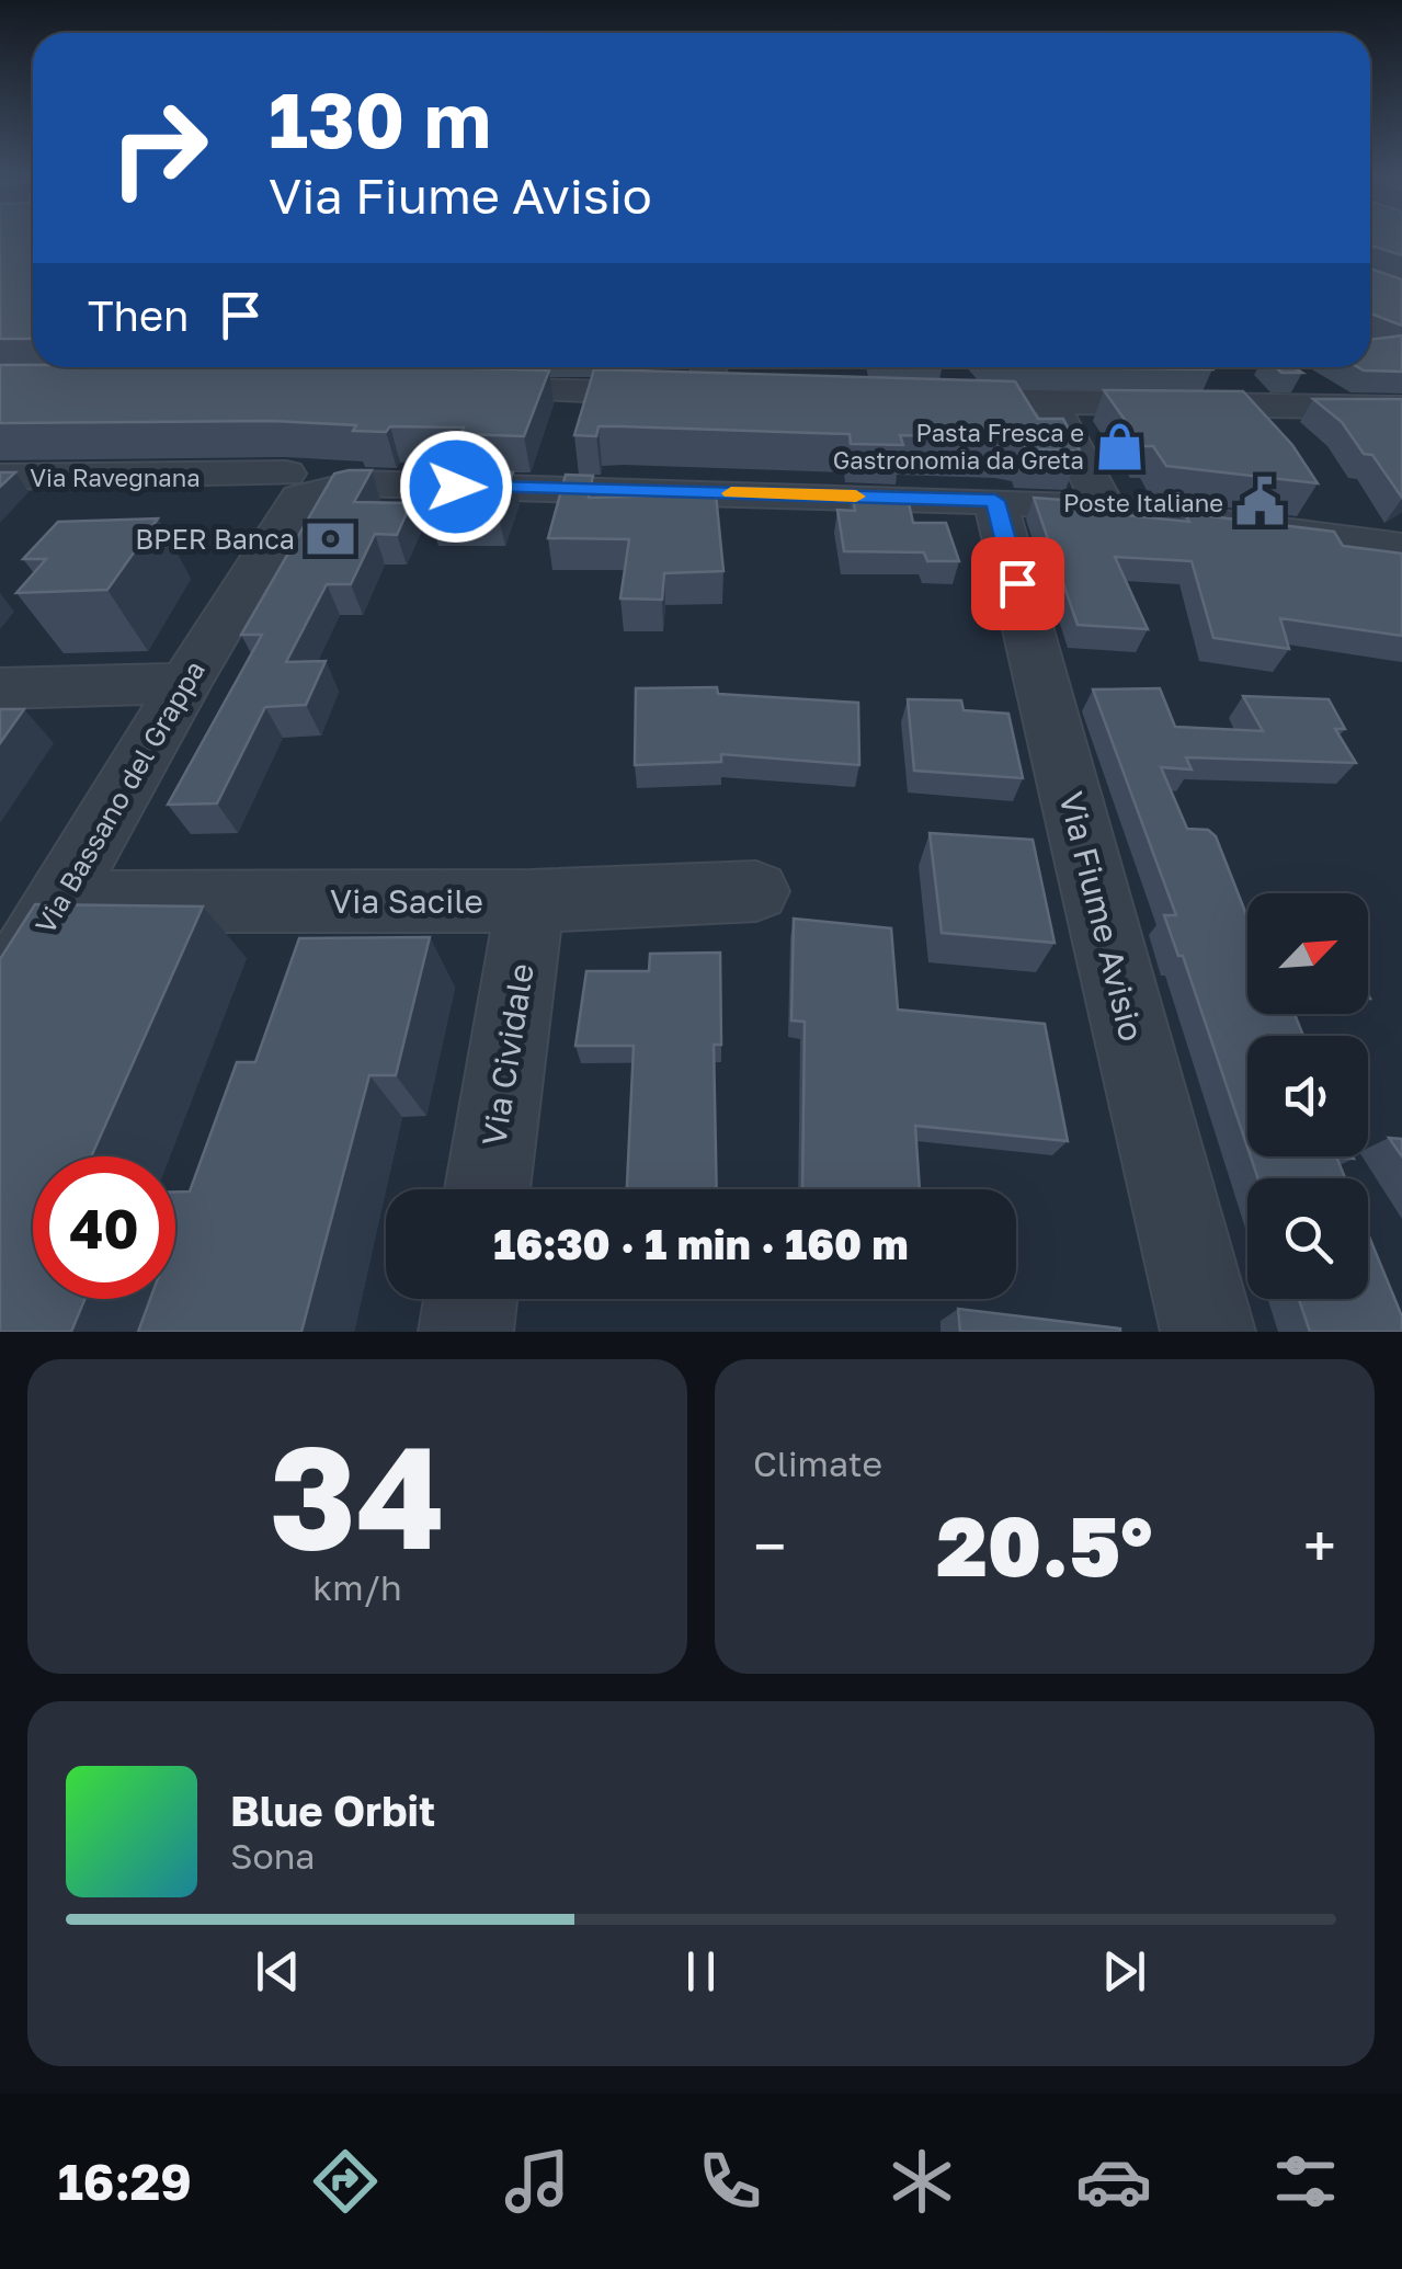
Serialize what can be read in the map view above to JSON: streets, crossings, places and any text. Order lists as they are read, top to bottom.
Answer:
{
  "streets": {
    "street": [
      "Via Ravegnana",
      "Via Bassano del Grappa",
      "Via Sacile",
      "Via Fiume Avisio",
      "Via Cividale"
    ]
  },
  "crossings": [
    ["Via Ravegnana", "Via Bassano del Grappa"],
    ["Via Ravegnana", "Via Fiume Avisio"],
    ["Via Bassano del Grappa", "Via Sacile"],
    ["Via Sacile", "Via Cividale"]
  ],
  "places": {
    "shop": ["Pasta Fresca e Gastronomia da Greta"],
    "public building": ["Poste Italiane"],
    "bank": ["BPER Banca"]
  },
  "north": "top right",
  "page": {
    "turn": ["130 m", "Via Fiume Avisio"],
    "then": "Then",
    "limit": "40",
    "trip": "16:30 · 1 min · 160 m",
    "tile": [
      ["34", "km/h"],
      "Climate"
    ],
    "heat": ["−", "20.5°", "+"],
    "song": ["Blue Orbit", "Sona"],
    "tabs": "16:29"
  }
}
